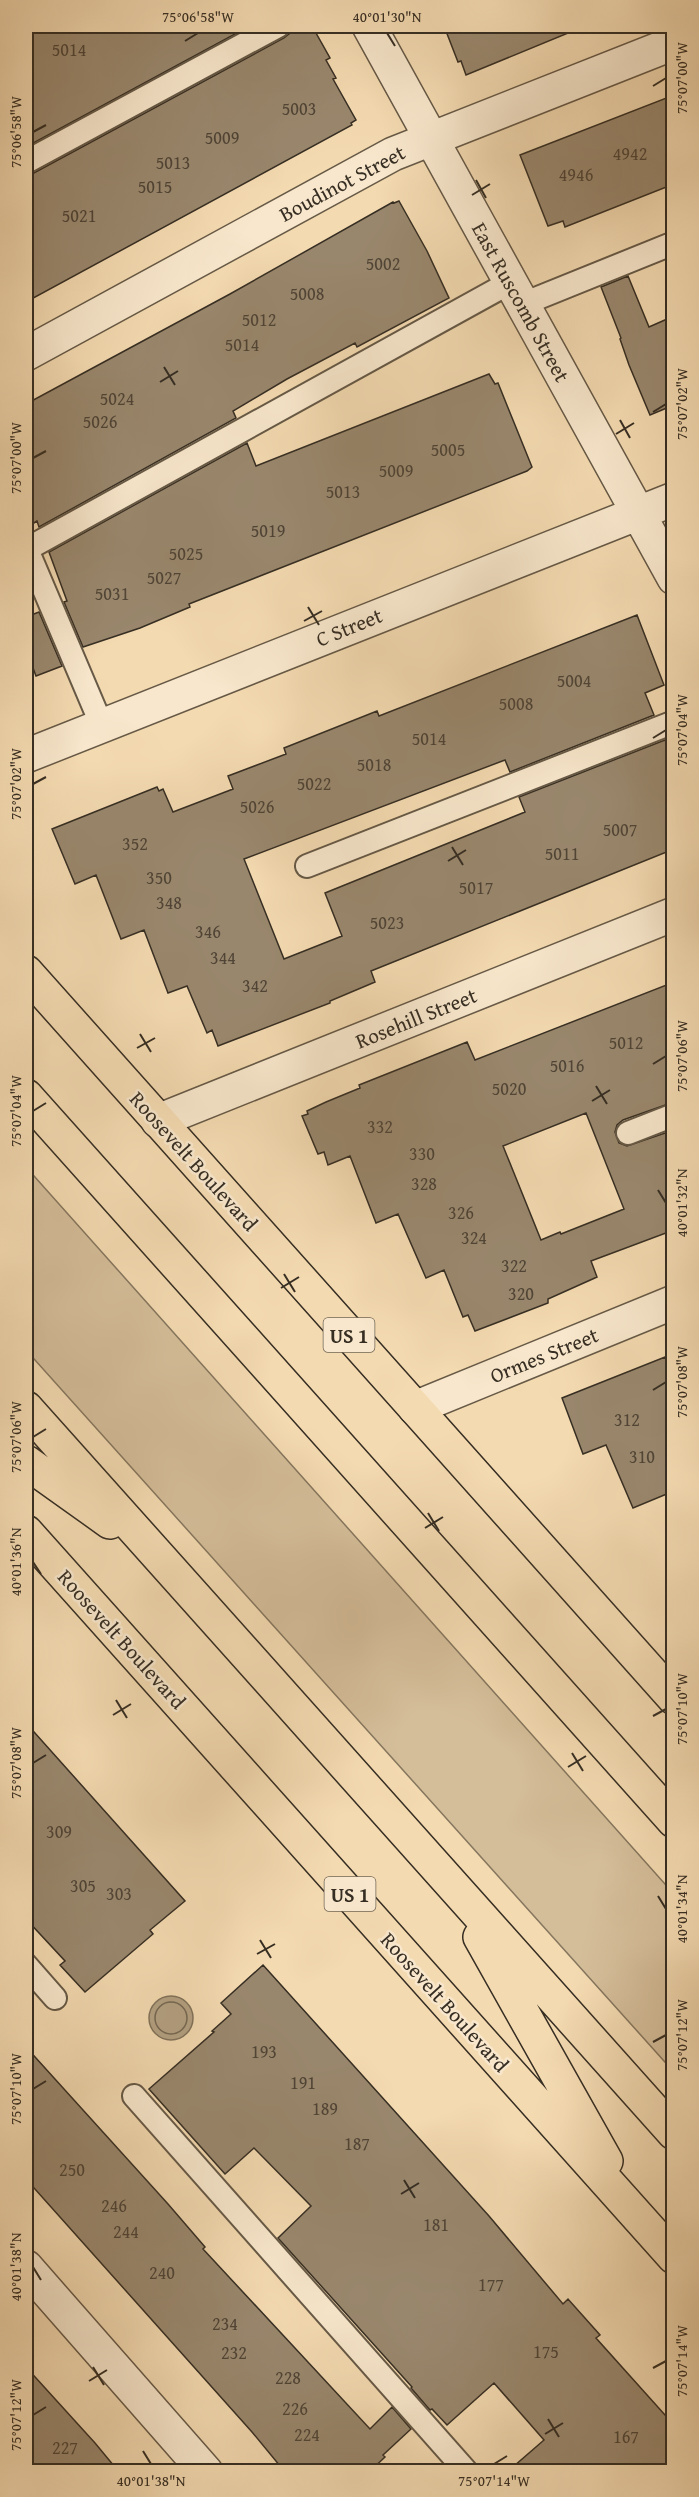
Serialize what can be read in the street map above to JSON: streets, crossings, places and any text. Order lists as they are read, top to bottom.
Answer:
{
  "streets": {
    "highway": ["Roosevelt Boulevard", "US 1"],
    "street": [
      "Boudinot Street",
      "East Ruscomb Street",
      "C Street",
      "Rosehill Street",
      "Ormes Street"
    ]
  },
  "crossings": [
    ["Boudinot Street", "East Ruscomb Street"],
    ["East Ruscomb Street", "C Street"],
    ["Rosehill Street", "Roosevelt Boulevard"],
    ["Roosevelt Boulevard", "Ormes Street"]
  ],
  "house_numbers": [
    "5014",
    "5003",
    "5009",
    "4942",
    "5013",
    "4946",
    "5015",
    "5021",
    "5002",
    "5008",
    "5012",
    "5014",
    "5024",
    "5026",
    "5005",
    "5009",
    "5013",
    "5019",
    "5025",
    "5027",
    "5031",
    "5004",
    "5008",
    "5014",
    "5018",
    "5022",
    "5026",
    "5007",
    "352",
    "5011",
    "350",
    "5017",
    "348",
    "5023",
    "346",
    "344",
    "342",
    "5012",
    "5016",
    "5020",
    "332",
    "330",
    "328",
    "326",
    "324",
    "322",
    "320",
    "312",
    "310",
    "309",
    "305",
    "303",
    "193",
    "191",
    "189",
    "187",
    "250",
    "246",
    "181",
    "244",
    "240",
    "177",
    "234",
    "175",
    "232",
    "228",
    "226",
    "224",
    "167",
    "227"
  ],
  "coordinates": [
    "75°06'58\"W",
    "40°01'30\"N",
    "75°07'00\"W",
    "75°07'02\"W",
    "75°07'04\"W",
    "75°07'06\"W",
    "40°01'32\"N",
    "75°07'08\"W",
    "40°01'36\"N",
    "75°07'10\"W",
    "40°01'34\"N",
    "75°07'12\"W",
    "40°01'38\"N",
    "75°07'14\"W"
  ]
}
